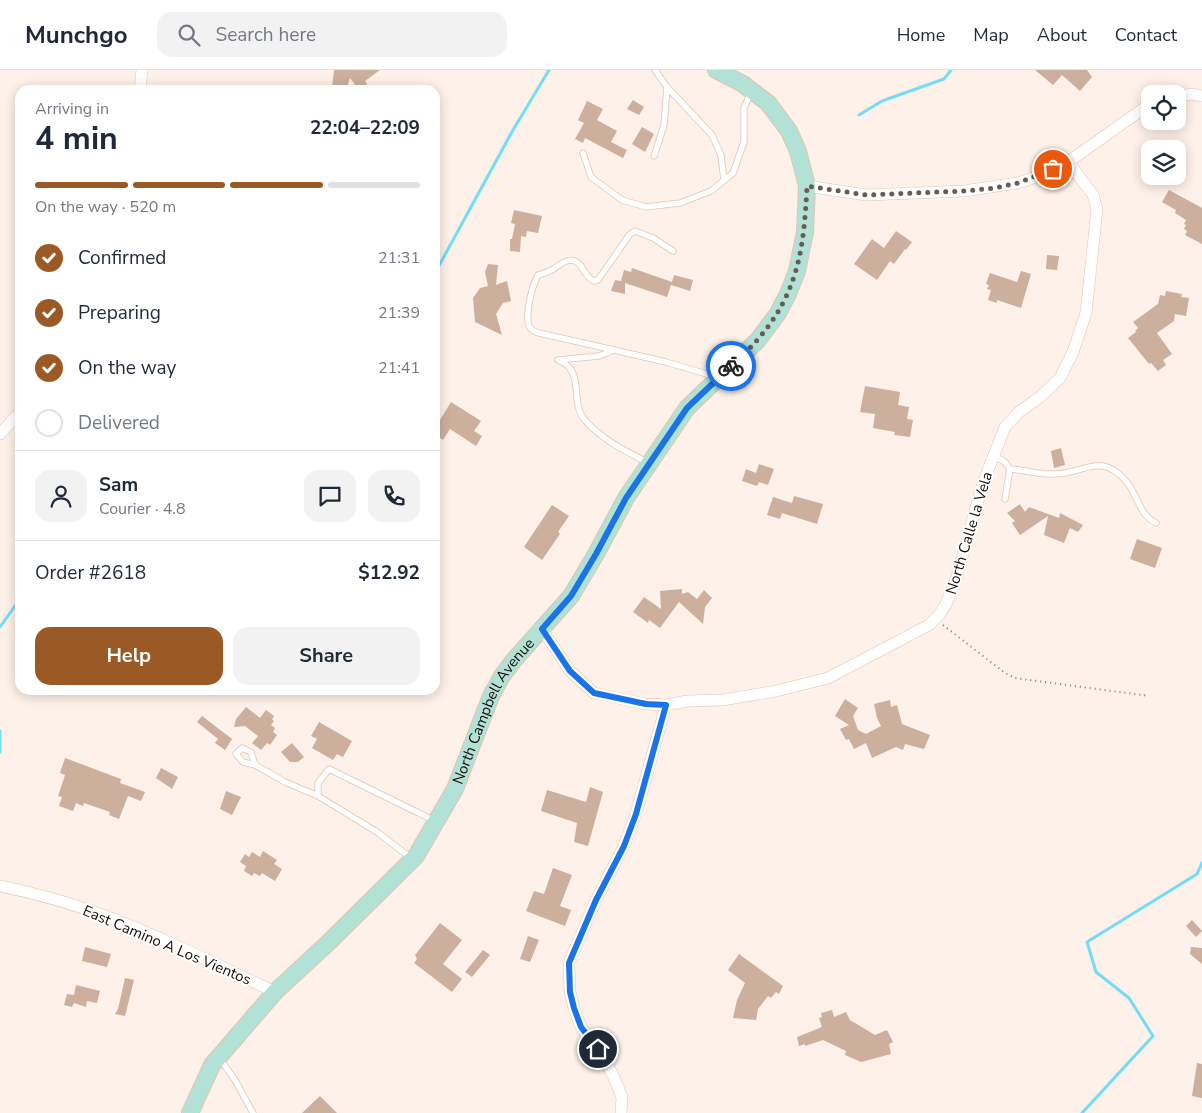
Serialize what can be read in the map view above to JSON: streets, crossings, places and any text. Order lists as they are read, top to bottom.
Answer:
{
  "streets": {
    "main road": ["North Campbell Avenue"],
    "street": ["North Calle la Vela", "East Camino A Los Vientos"]
  },
  "crossings": [
    ["North Calle la Vela", "North Campbell Avenue"],
    ["North Campbell Avenue", "East Camino A Los Vientos"]
  ],
  "page": {
    "header": "Munchgo",
    "search": "Search here",
    "nav": [
      "Home",
      "Map",
      "About",
      "Contact"
    ],
    "heading": ["4 min", "Arriving in", "22:04–22:09"],
    "panel": [
      "Sam",
      "Courier · 4.8",
      "Order #2618",
      "$12.92"
    ],
    "bar": "On the way · 520 m",
    "list": [
      ["Confirmed", "21:31"],
      ["Preparing", "21:39"],
      ["On the way", "21:41"],
      "Delivered"
    ],
    "buttons": ["Help", "Share"]
  }
}
